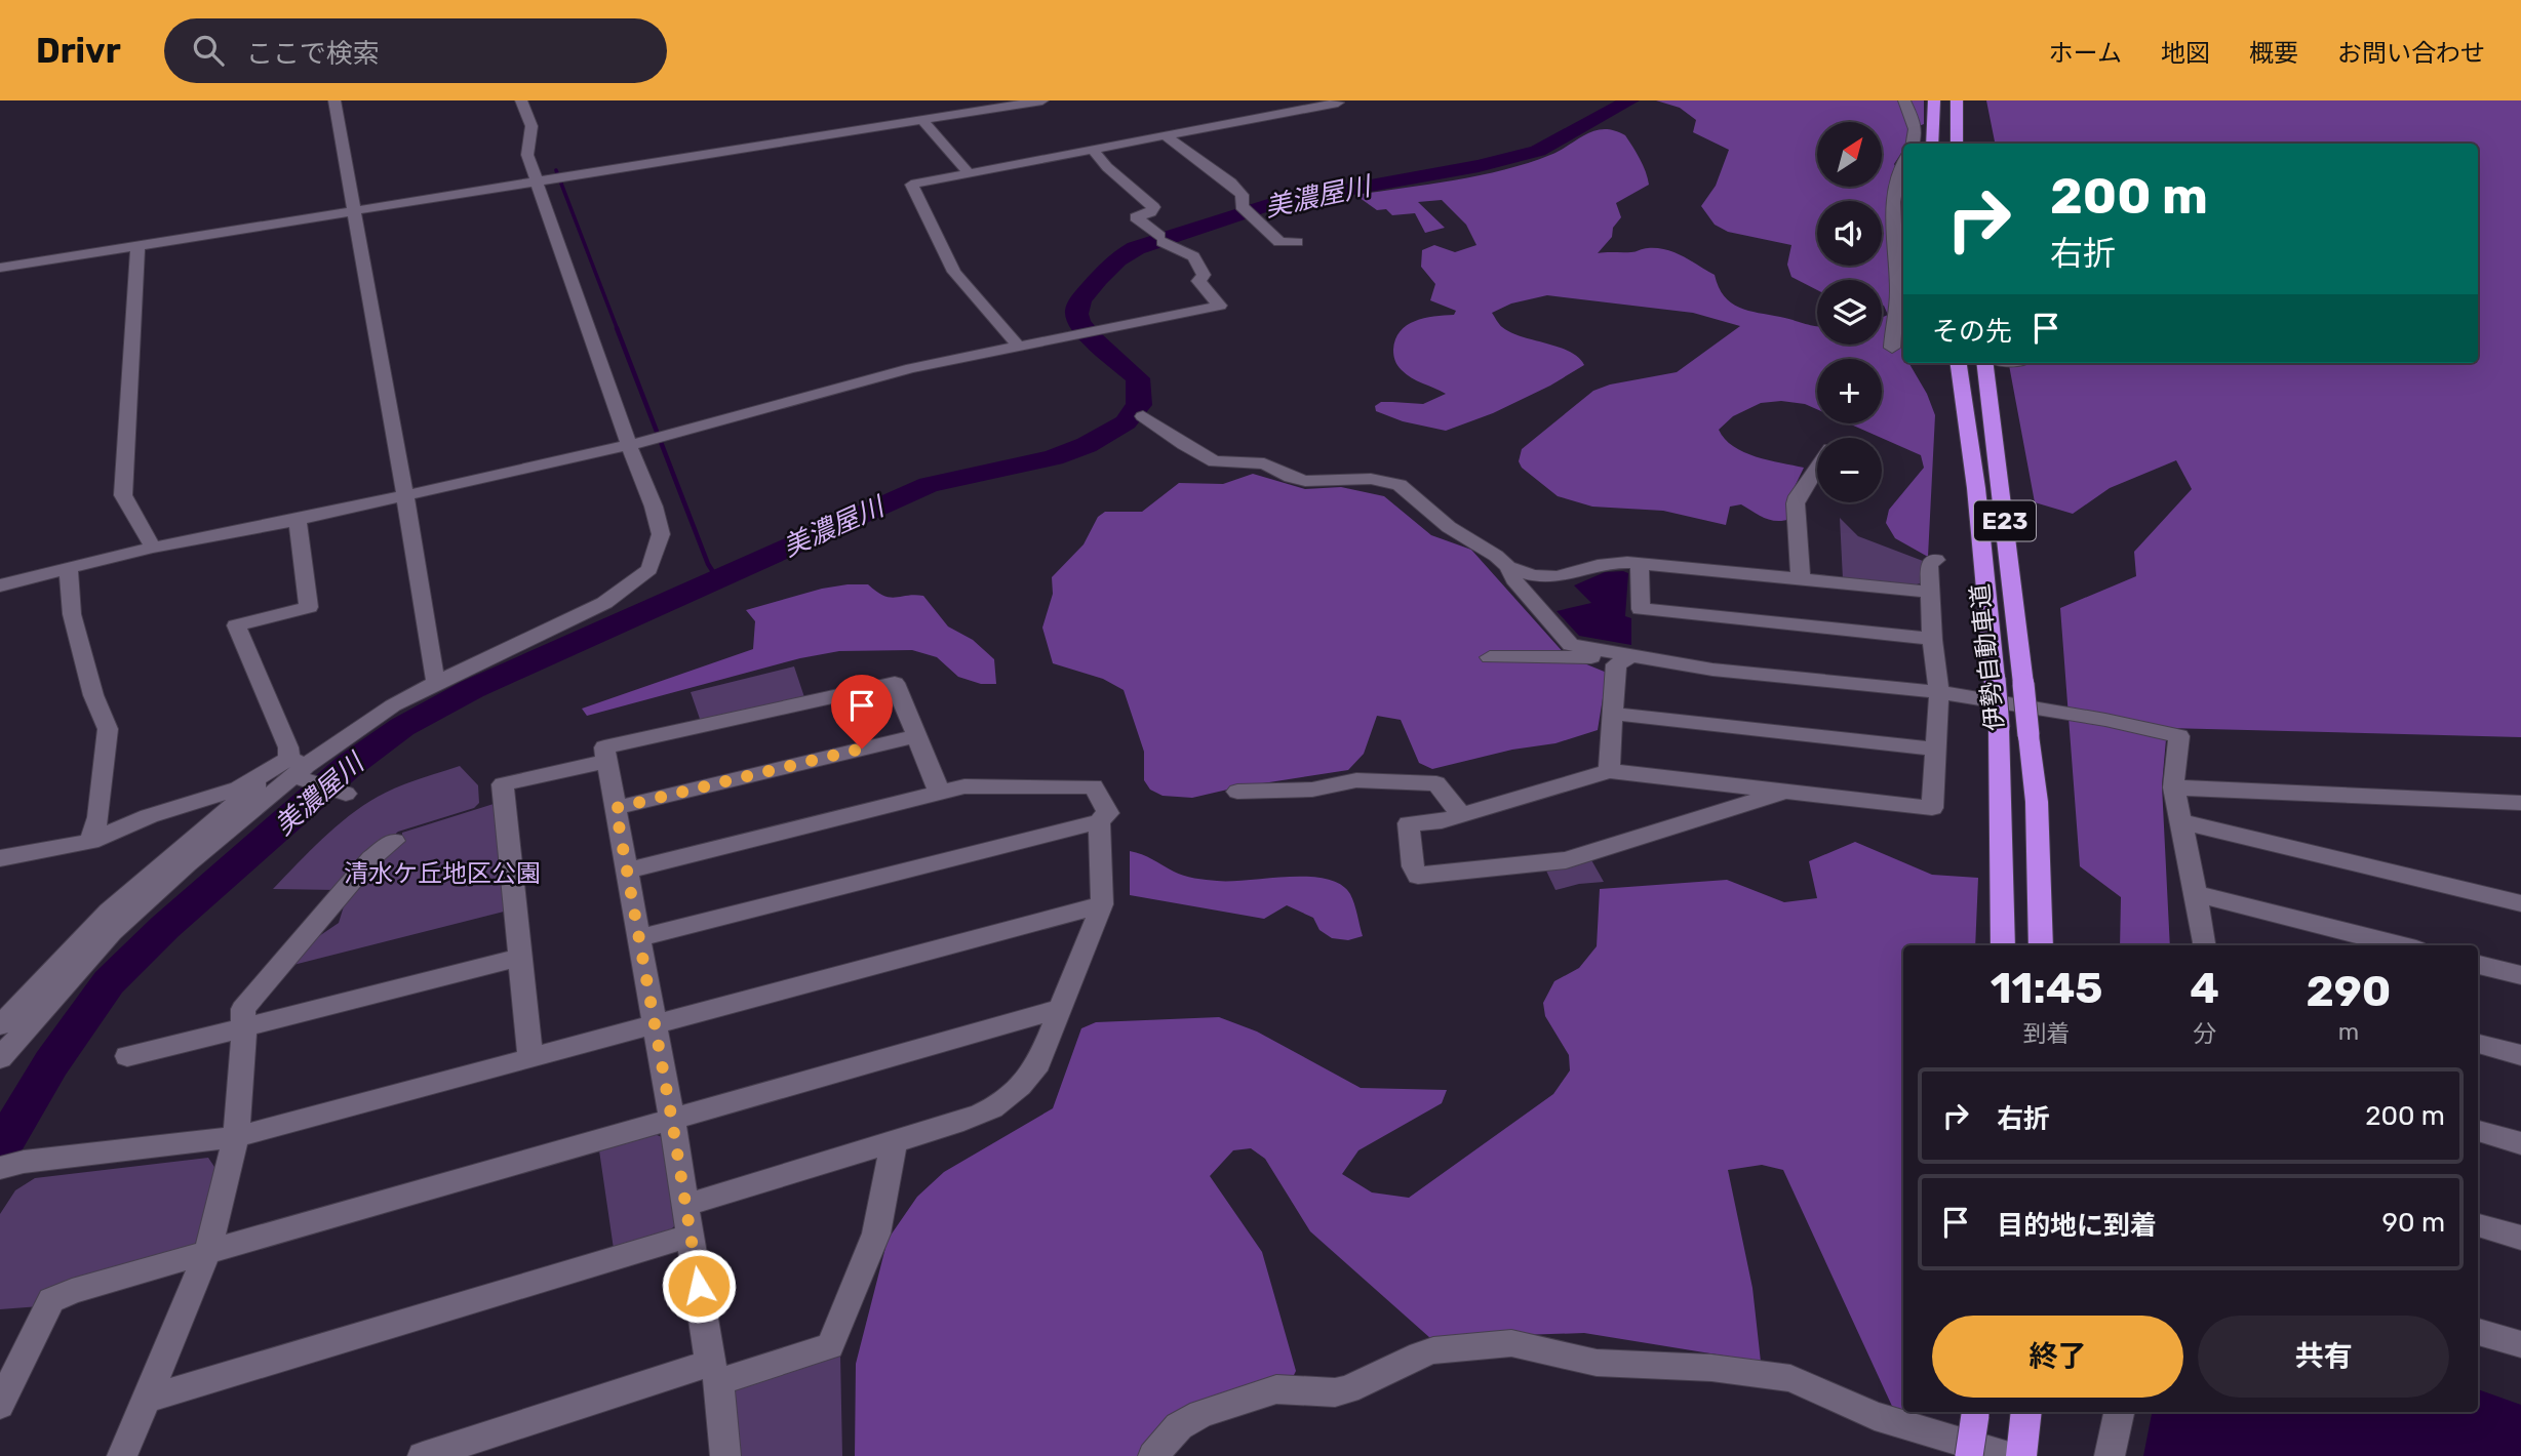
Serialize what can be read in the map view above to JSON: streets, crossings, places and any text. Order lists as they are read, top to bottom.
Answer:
{
  "streets": {
    "highway": ["E23", "伊勢自動車道"]
  },
  "water": ["美濃屋川"],
  "parks": ["清水ケ丘地区公園"],
  "north": "top right",
  "page": {
    "header": "Drivr",
    "search": "ここで検索",
    "nav": [
      "ホーム",
      "地図",
      "概要",
      "お問い合わせ"
    ],
    "map_buttons": ["+", "−"],
    "turn": ["200 m", "右折"],
    "then": "その先",
    "eta": [
      "11:45",
      "到着",
      "4",
      "分",
      "290",
      "m"
    ],
    "list": [
      {
        "name": "右折",
        "value": "200 m"
      },
      {
        "name": "目的地に到着",
        "value": "90 m"
      }
    ],
    "buttons": ["終了", "共有"]
  }
}
